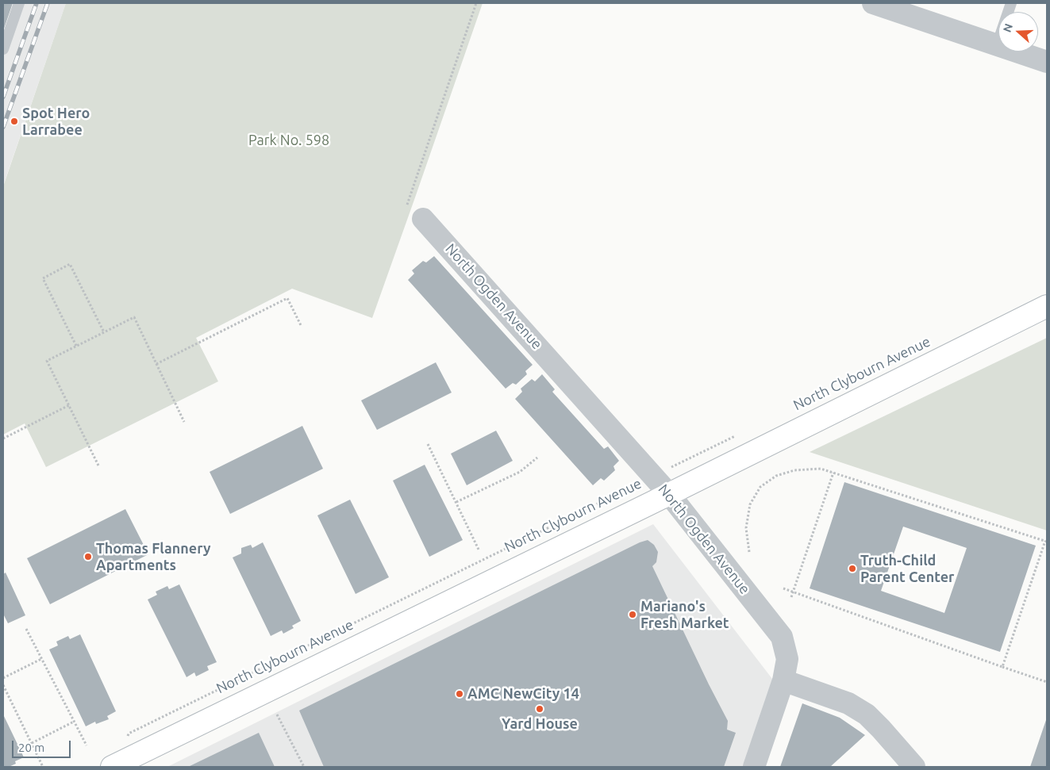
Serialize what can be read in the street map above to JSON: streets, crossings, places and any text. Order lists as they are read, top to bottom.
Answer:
{
  "streets": {
    "main road": ["North Clybourn Avenue"],
    "street": ["North Ogden Avenue"]
  },
  "crossings": [
    ["North Ogden Avenue", "North Clybourn Avenue"]
  ],
  "parks": ["Park No. 598"],
  "places": [
    "Spot Hero Larrabee",
    "Thomas Flannery Apartments",
    "Truth-Child Parent Center",
    "Mariano's Fresh Market",
    "AMC NewCity 14",
    "Yard House"
  ],
  "scale_bar": "20 m",
  "north": "left"
}
